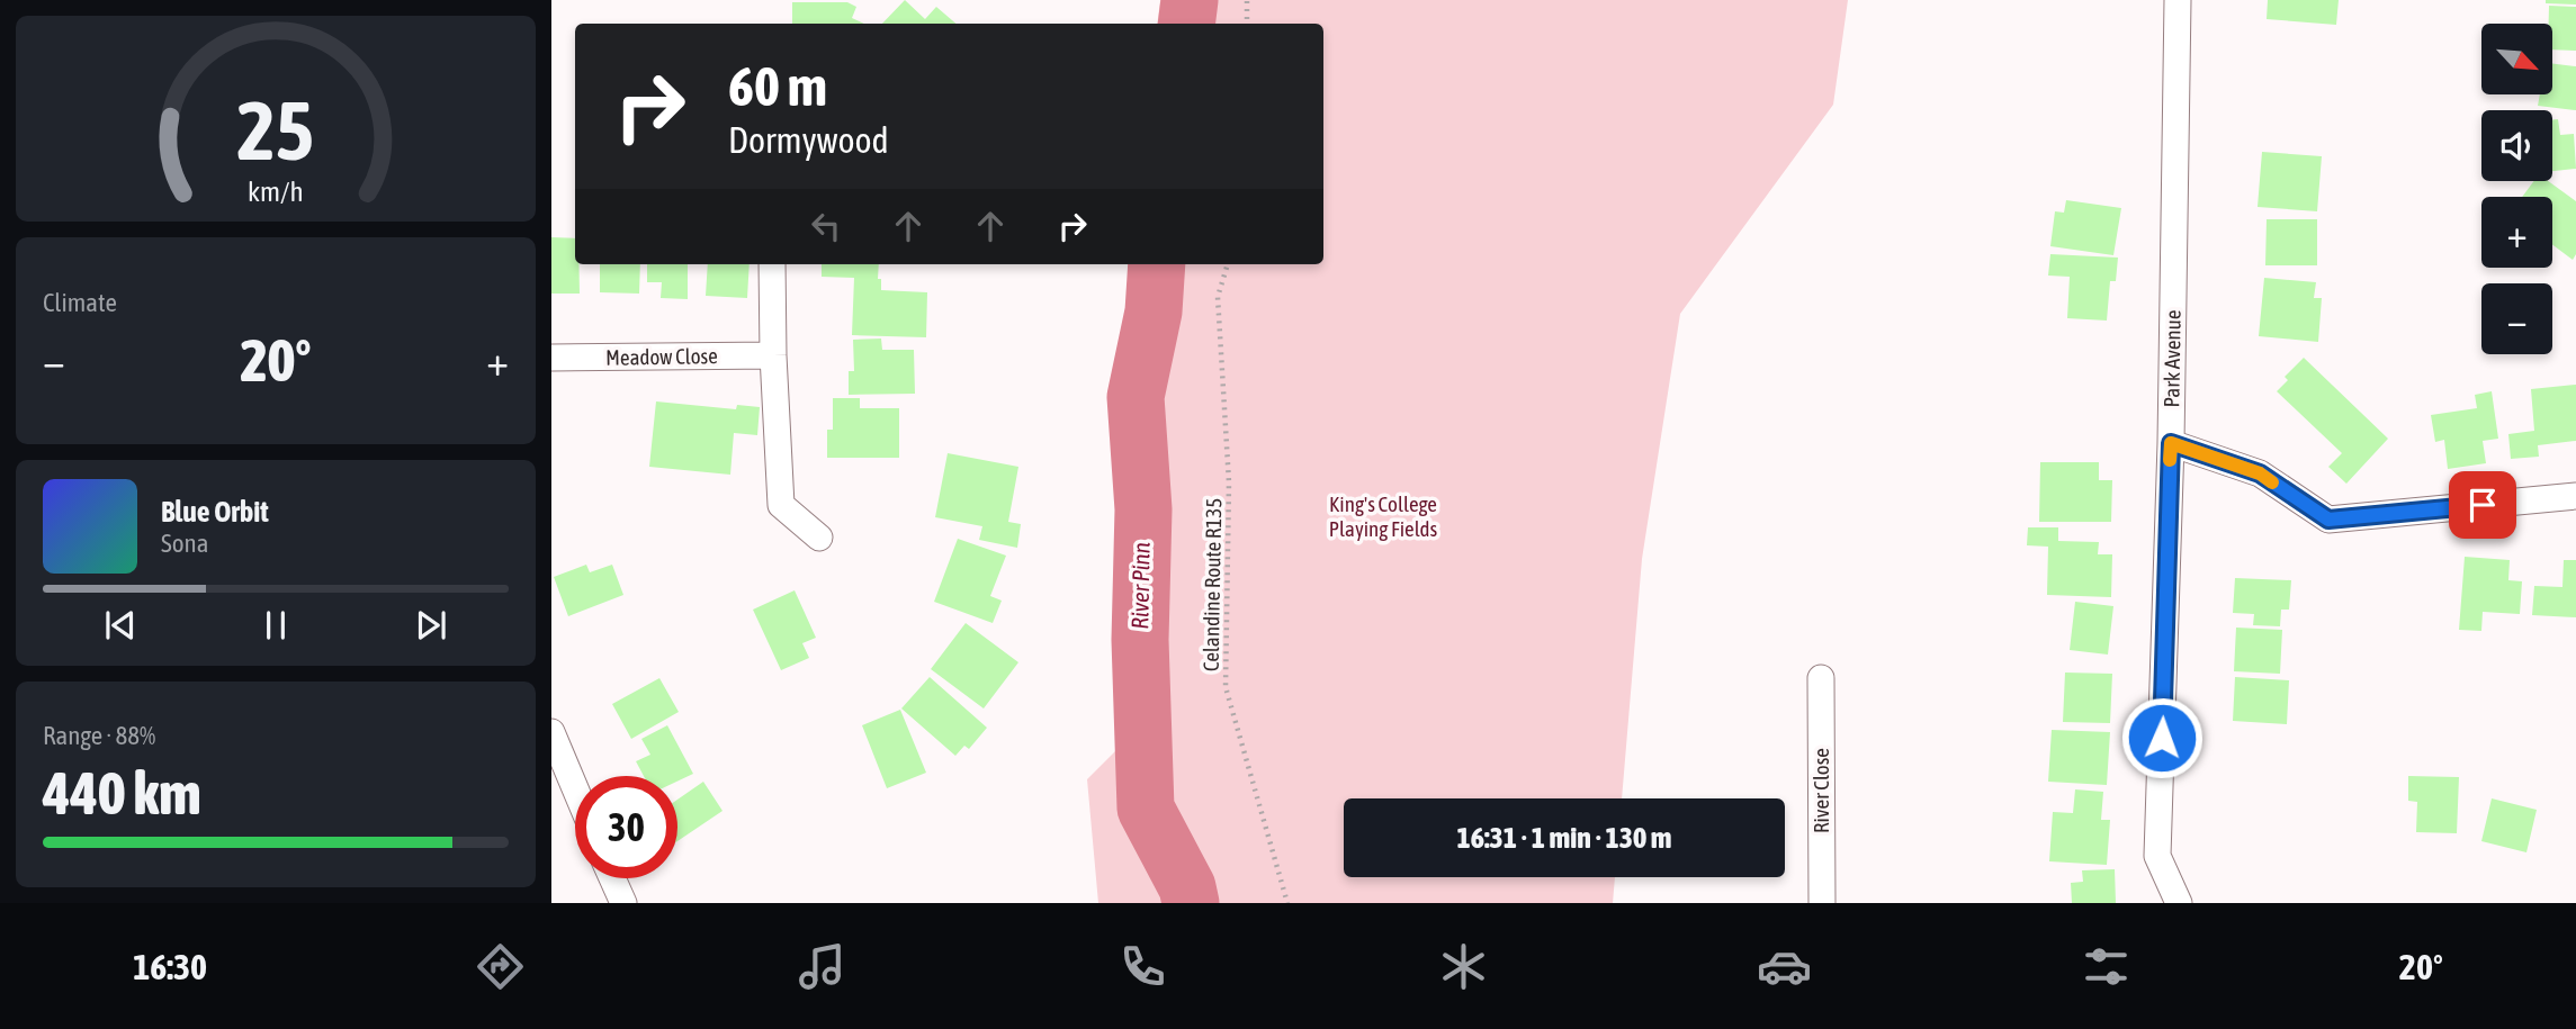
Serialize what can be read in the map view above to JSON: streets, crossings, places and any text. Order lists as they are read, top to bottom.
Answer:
{
  "streets": {
    "street": ["Meadow Close", "Park Avenue", "River Close"],
    "path": ["Celandine Route R135"]
  },
  "water": ["River Pinn"],
  "parks": ["King's College Playing Fields"],
  "north": "bottom right",
  "page": {
    "map_buttons": ["+", "−"],
    "turn": ["60 m", "Dormywood"],
    "tile": [
      "Climate",
      ["Range · 88%", "440 km"]
    ],
    "heat": ["−", "20°", "+"],
    "song": ["Blue Orbit", "Sona"],
    "limit": "30",
    "trip": "16:31 · 1 min · 130 m",
    "tabs": ["16:30", "20°"],
    "gauge": ["25", "km/h"]
  }
}
